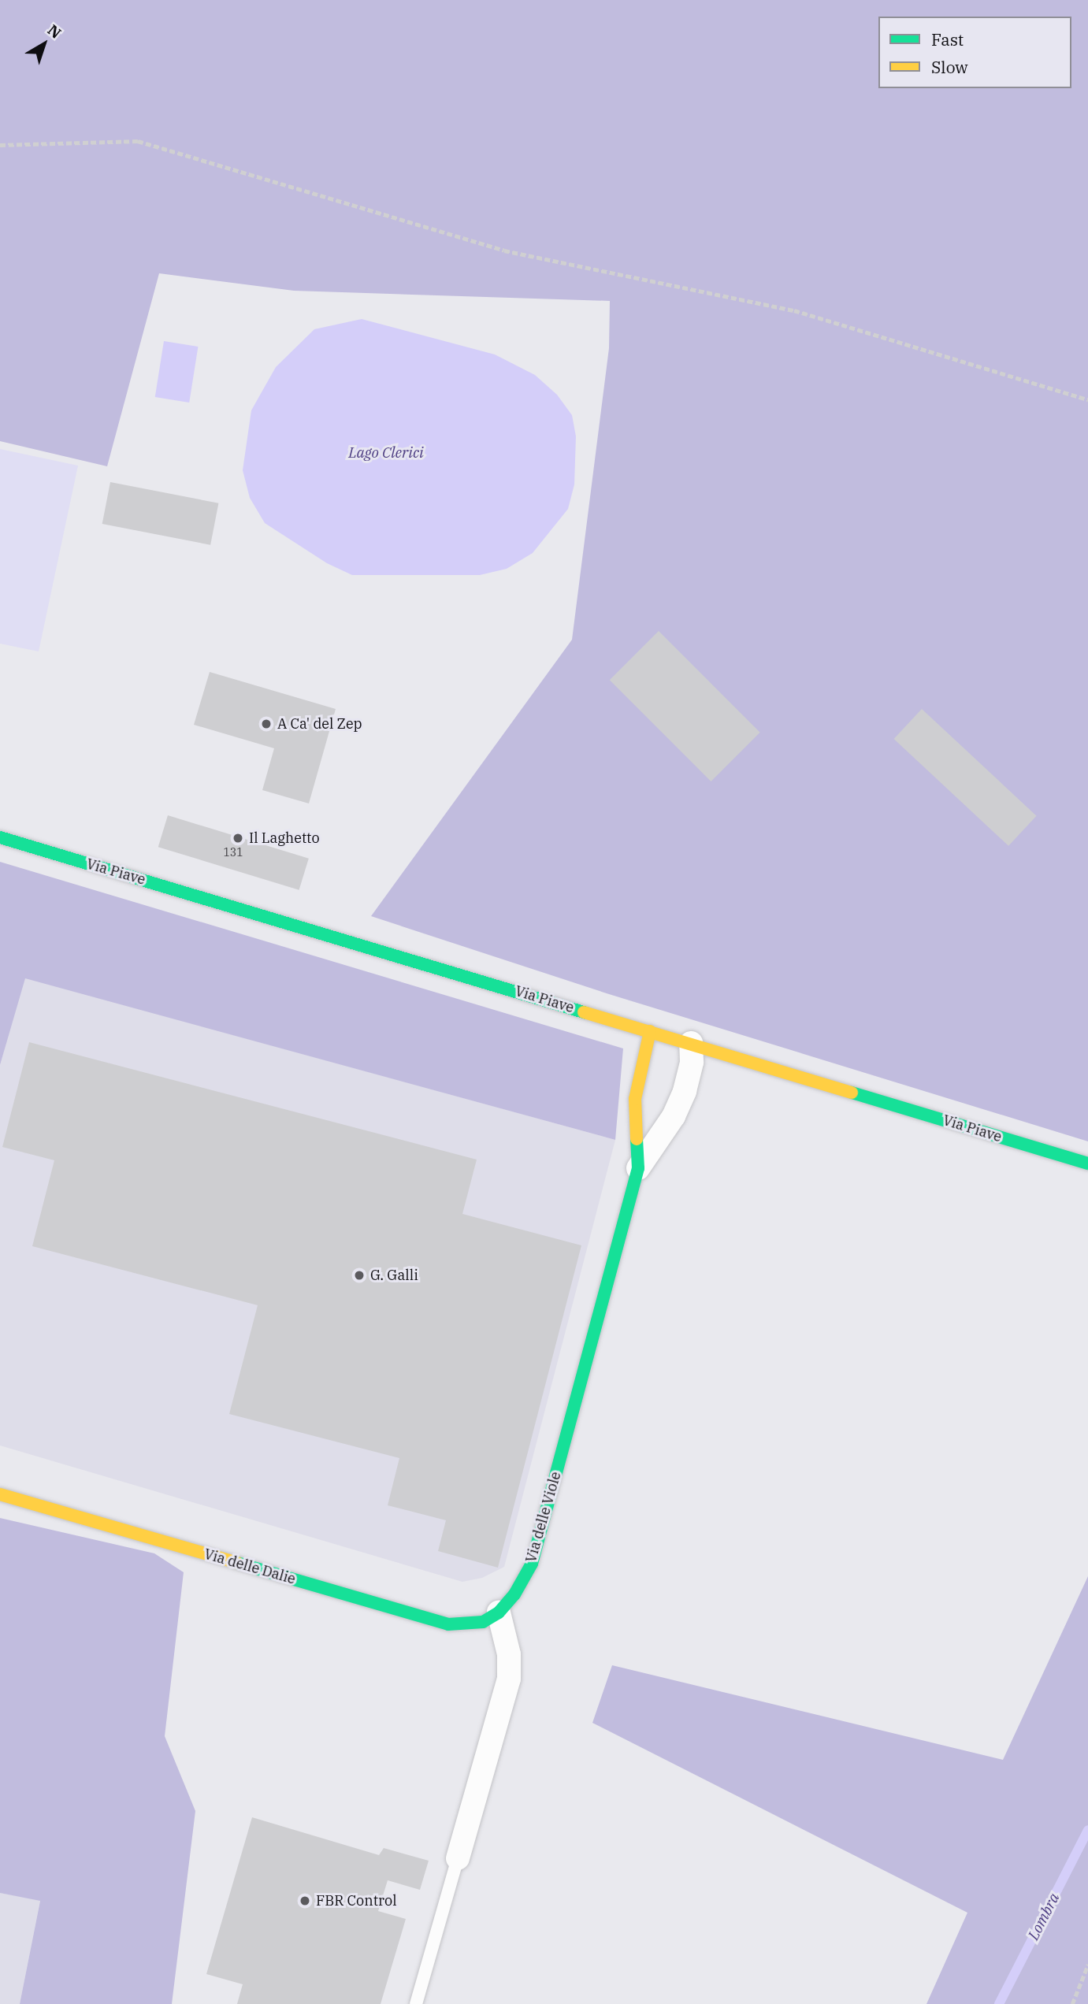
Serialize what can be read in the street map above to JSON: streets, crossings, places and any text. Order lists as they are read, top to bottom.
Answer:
{
  "streets": {
    "street": ["Via Piave", "Via delle Viole", "Via delle Dalie"]
  },
  "crossings": [
    ["Via Piave", "Via delle Viole"],
    ["Via delle Viole", "Via delle Dalie"]
  ],
  "water": ["Lago Clerici", "Lombra"],
  "places": [
    "A Ca' del Zep",
    "Il Laghetto",
    "G. Galli",
    "FBR Control"
  ],
  "house_numbers": ["131"],
  "legend": ["Fast", "Slow"],
  "north": "top right"
}
